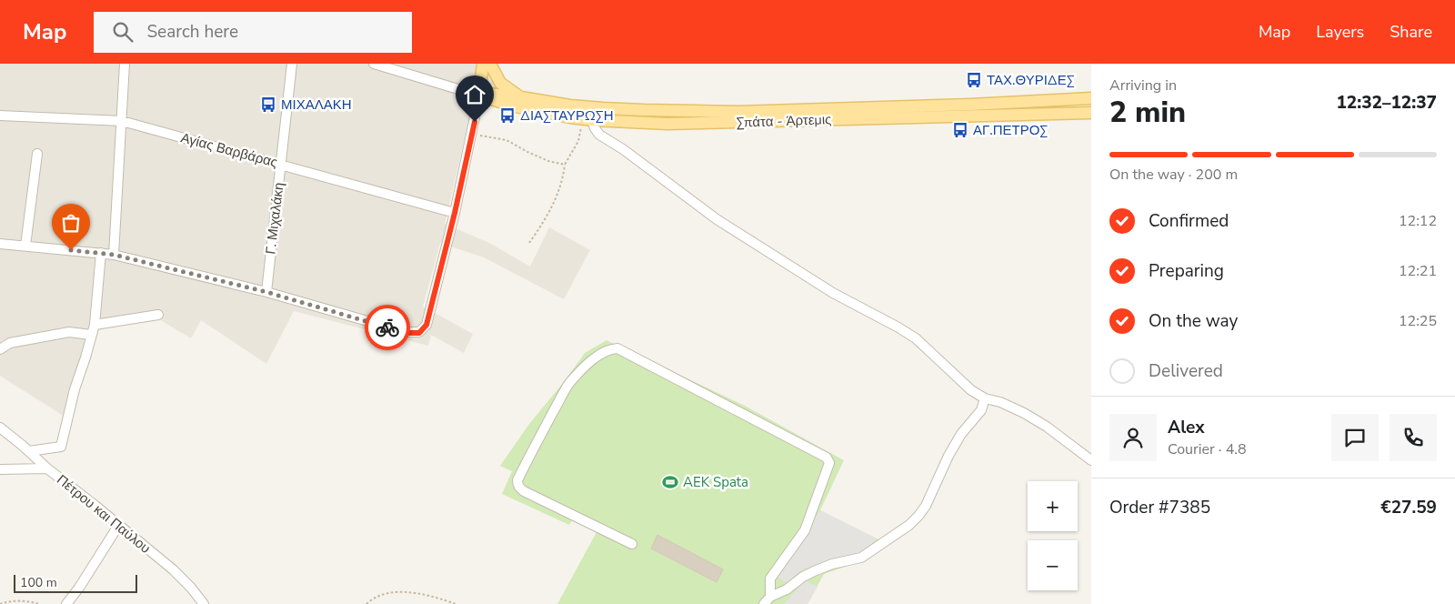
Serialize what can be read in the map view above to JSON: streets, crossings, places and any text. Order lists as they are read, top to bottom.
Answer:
{
  "streets": {
    "main road": ["Σπάτα - Άρτεμις"],
    "street": ["Αγίας Βαρβάρας", "Γ. Μιχαλάκη", "Πέτρου και Παύλου"]
  },
  "crossings": [
    ["Αγίας Βαρβάρας", "Γ. Μιχαλάκη"]
  ],
  "places": {
    "bus stop": [
      "ΤΑΧ.ΘΥΡΙΔΕΣ",
      "ΜΙΧΑΛΑΚΗ",
      "ΔΙΑΣΤΑΥΡΩΣΗ",
      "ΑΓ.ΠΕΤΡΟΣ"
    ],
    "sports": ["AEK Spata"]
  },
  "scale_bar": "100 m",
  "page": {
    "header": "Map",
    "search": "Search here",
    "nav": ["Map", "Layers", "Share"],
    "heading": ["2 min", "Arriving in", "12:32–12:37"],
    "panel": [
      "Alex",
      "Courier · 4.8",
      "Order #7385",
      "€27.59"
    ],
    "bar": "On the way · 200 m",
    "list": [
      ["Confirmed", "12:12"],
      ["Preparing", "12:21"],
      ["On the way", "12:25"],
      "Delivered"
    ],
    "map_buttons": ["+", "−"],
    "scale": "100 m"
  }
}
